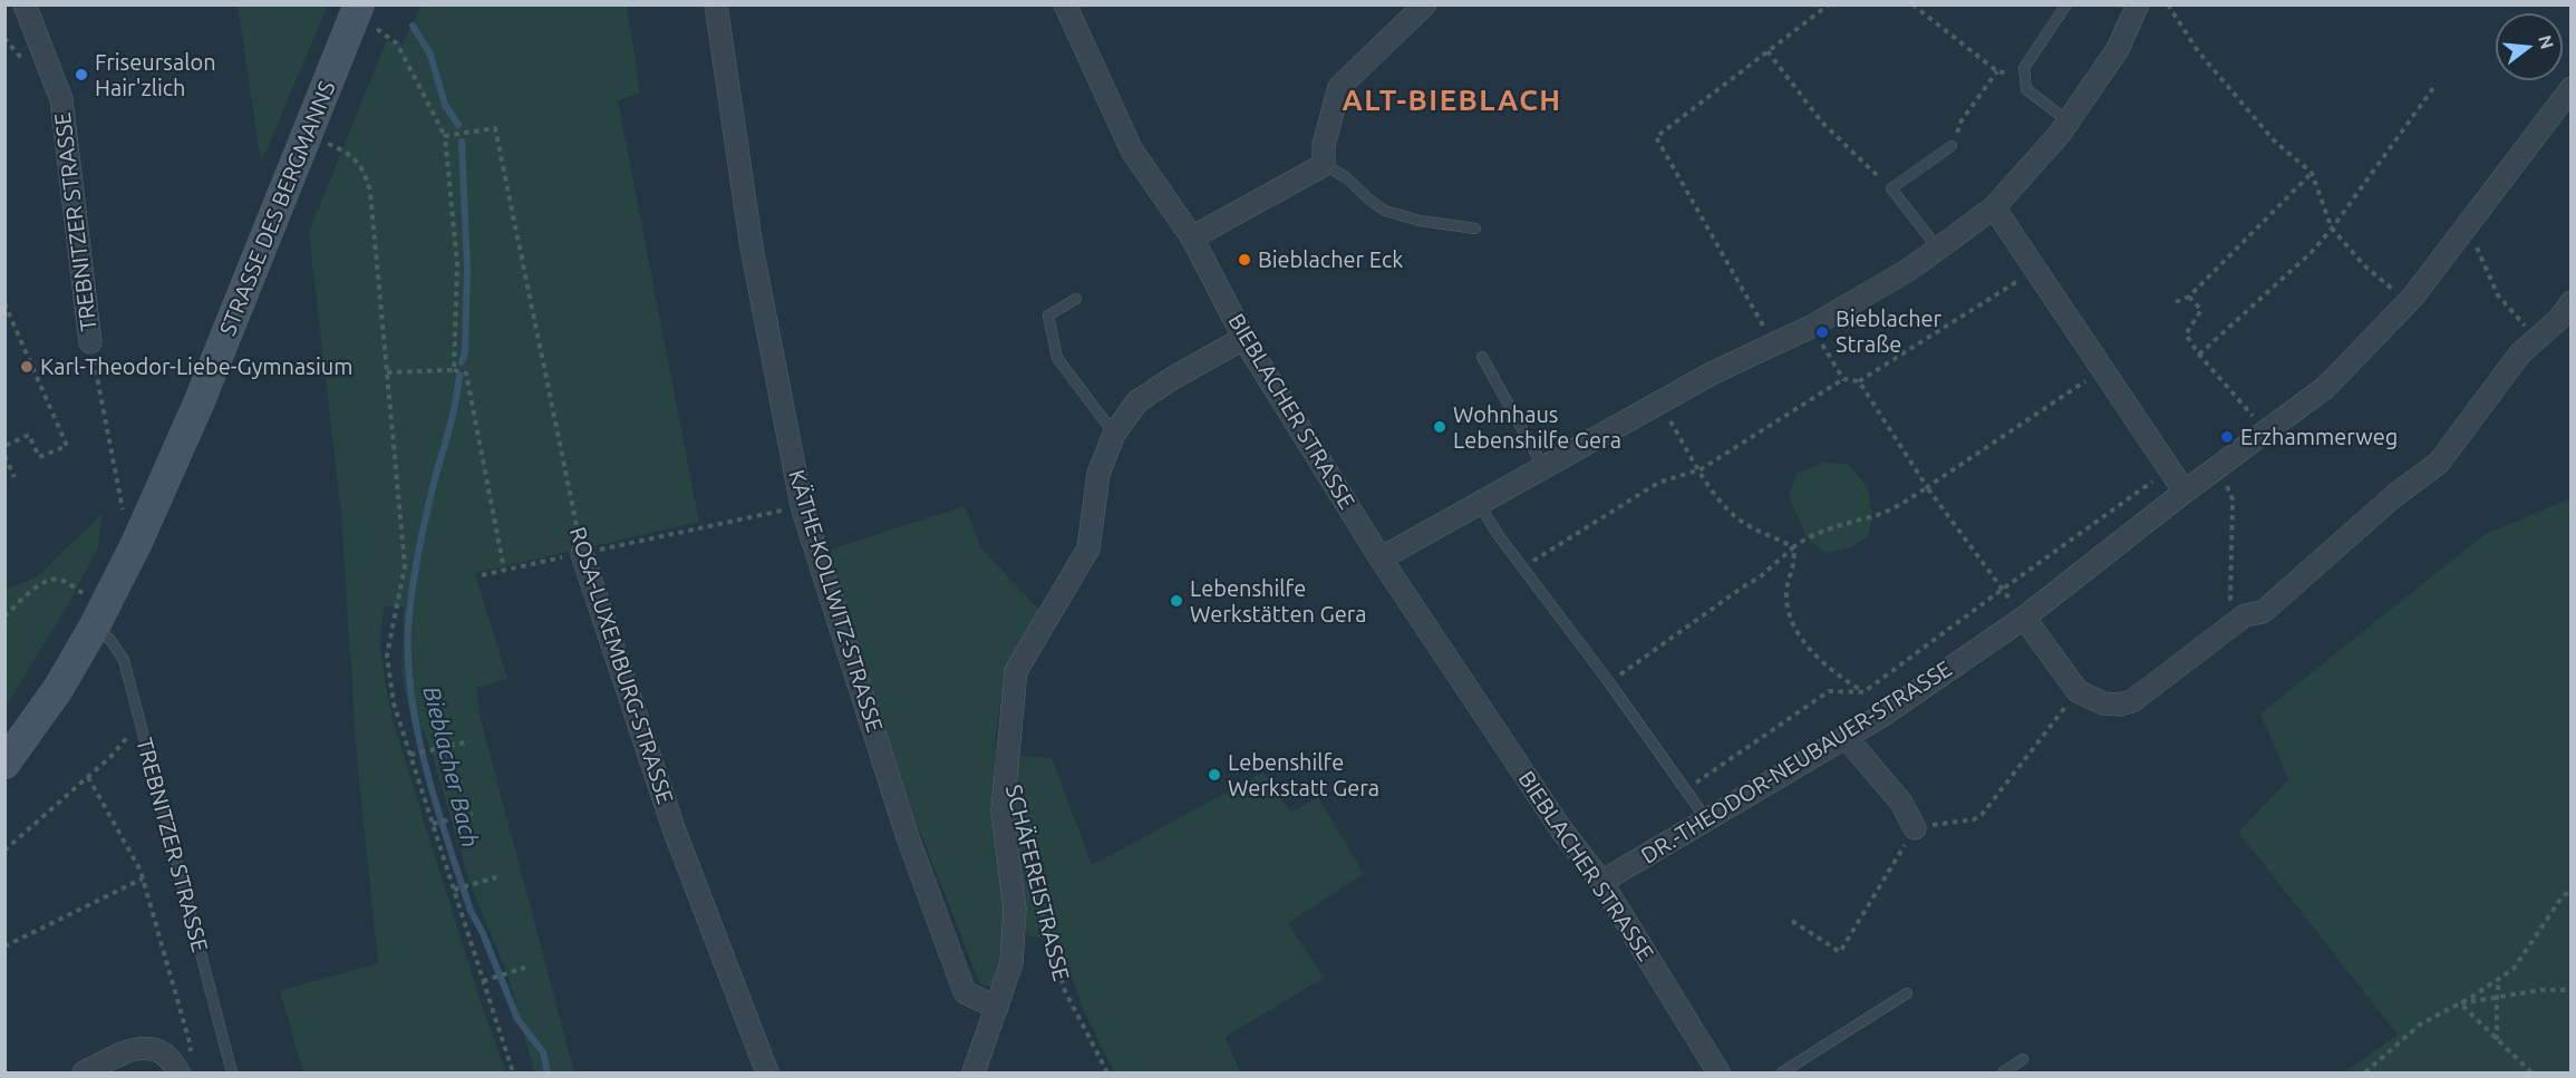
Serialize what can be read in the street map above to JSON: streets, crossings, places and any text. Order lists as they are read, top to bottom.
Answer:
{
  "streets": {
    "main road": ["STRASSE DES BERGMANNS"],
    "street": [
      "TREBNITZER STRASSE",
      "BIEBLACHER STRASSE",
      "KÄTHE-KOLLWITZ-STRASSE",
      "ROSA-LUXEMBURG-STRASSE",
      "DR.-THEODOR-NEUBAUER-STRASSE",
      "SCHÄFEREISTRASSE"
    ]
  },
  "crossings": [
    ["STRASSE DES BERGMANNS", "TREBNITZER STRASSE"],
    ["BIEBLACHER STRASSE", "DR.-THEODOR-NEUBAUER-STRASSE"],
    ["BIEBLACHER STRASSE", "SCHÄFEREISTRASSE"],
    ["KÄTHE-KOLLWITZ-STRASSE", "SCHÄFEREISTRASSE"]
  ],
  "districts": ["ALT-BIEBLACH"],
  "water": ["Bieblacher Bach"],
  "places": [
    "Friseursalon Hair'zlich",
    "Bieblacher Eck",
    "Bieblacher Straße",
    "Karl-Theodor-Liebe-Gymnasium",
    "Wohnhaus Lebenshilfe Gera",
    "Erzhammerweg",
    "Lebenshilfe Werkstätten Gera",
    "Lebenshilfe Werkstatt Gera"
  ],
  "north": "right"
}
